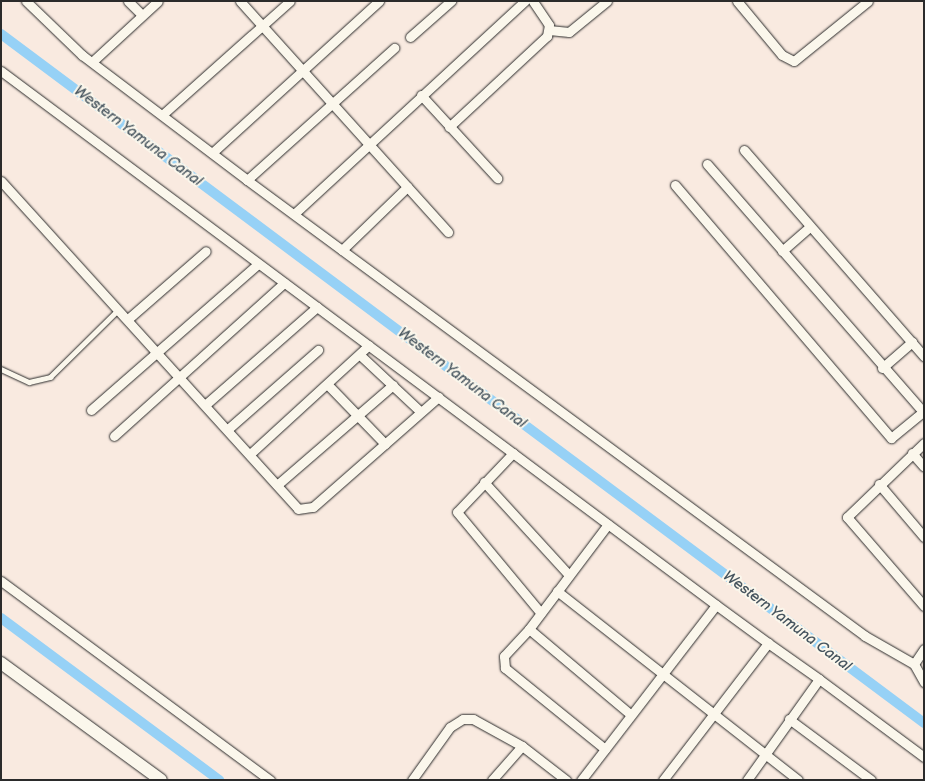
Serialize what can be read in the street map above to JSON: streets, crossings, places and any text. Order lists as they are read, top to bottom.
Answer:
{
  "water": ["Western Yamuna Canal"]
}
